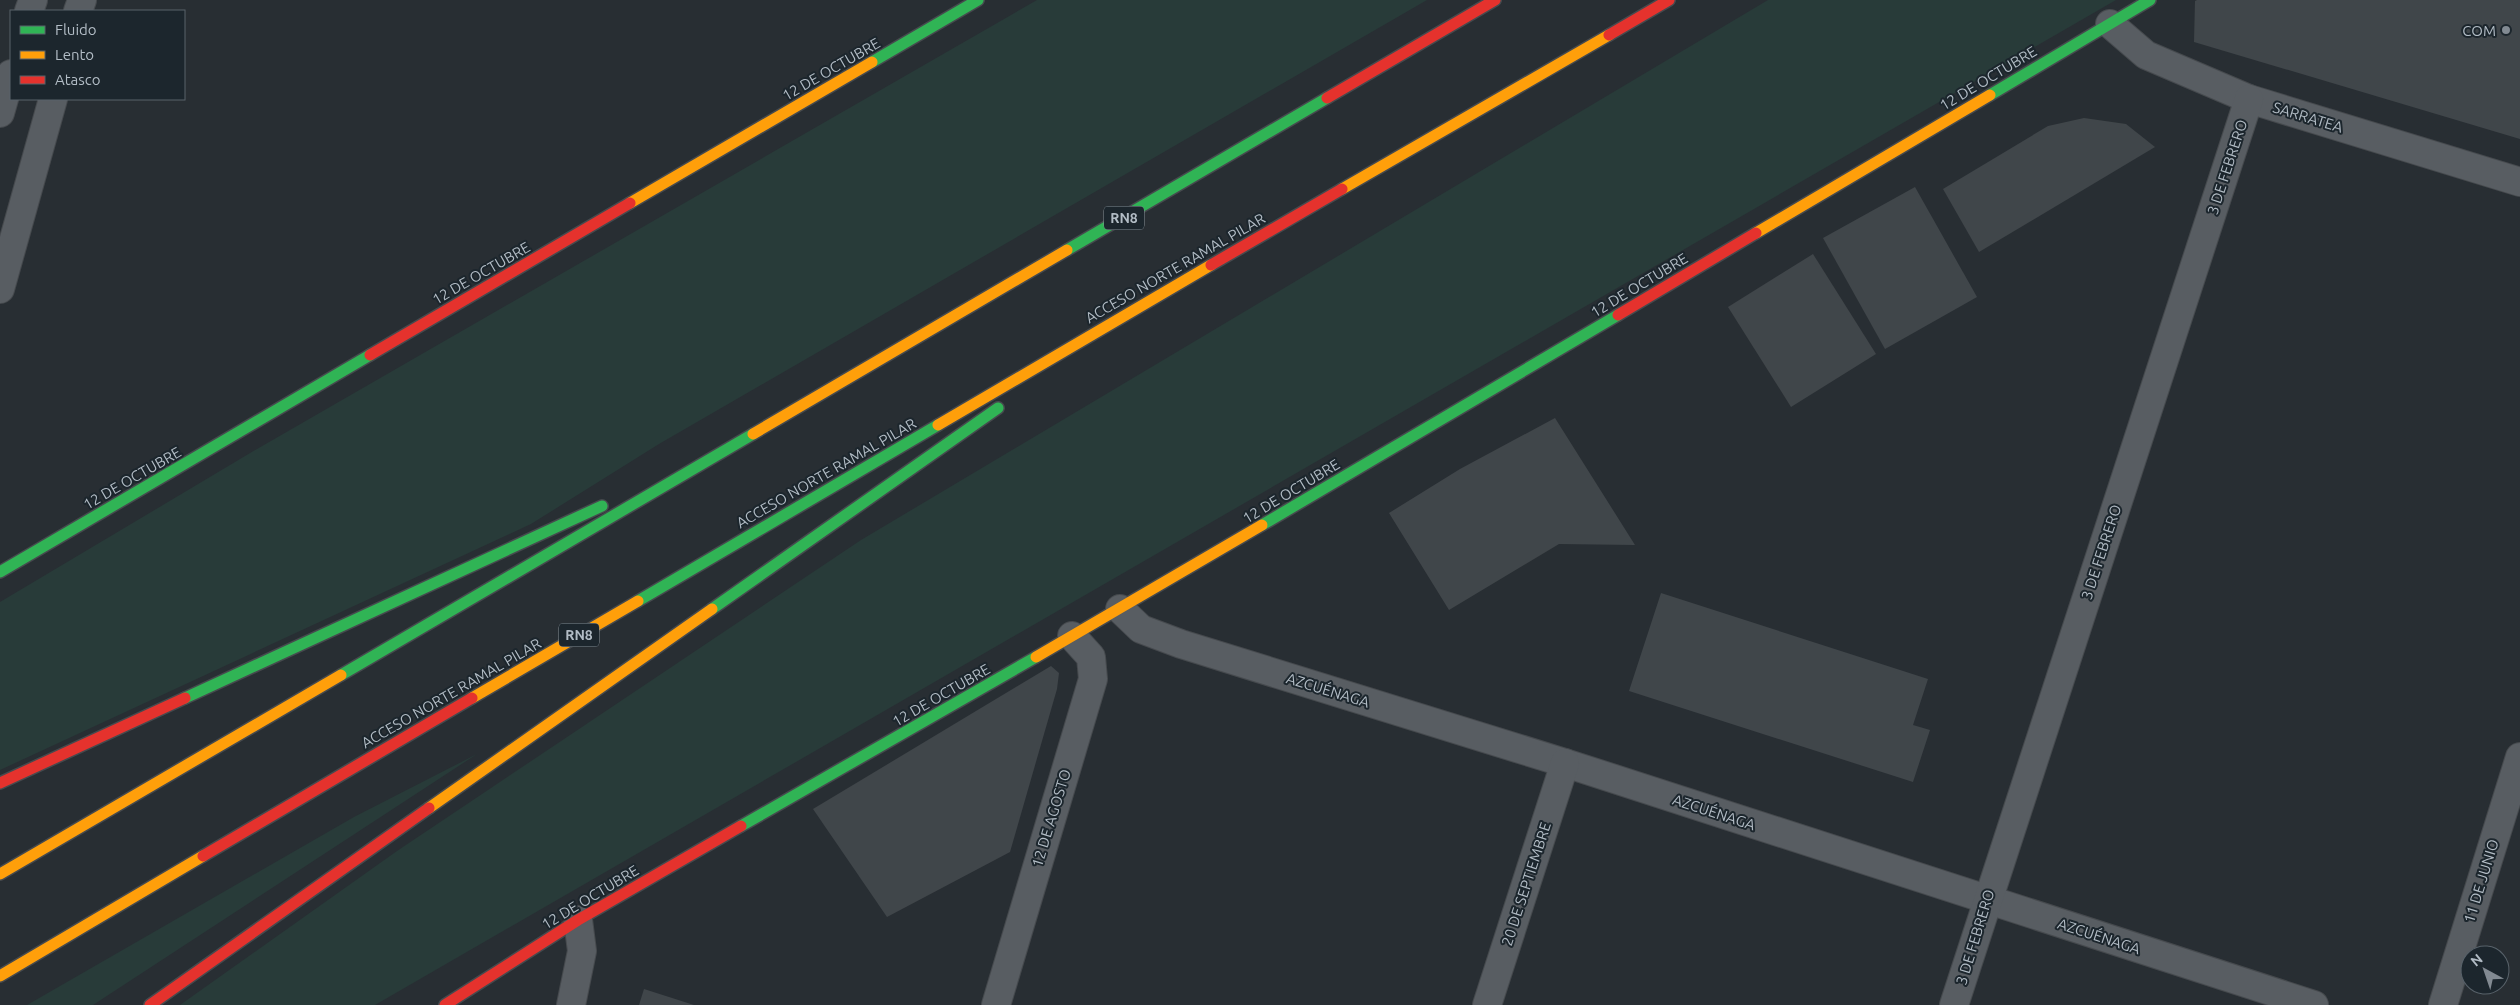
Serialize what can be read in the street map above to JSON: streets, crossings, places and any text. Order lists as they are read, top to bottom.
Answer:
{
  "streets": {
    "main road": ["12 DE OCTUBRE", "RN8", "ACCESO NORTE RAMAL PILAR"],
    "street": [
      "SARRATEA",
      "3 DE FEBRERO",
      "AZCUÉNAGA",
      "12 DE AGOSTO",
      "11 DE JUNIO",
      "20 DE SEPTIEMBRE"
    ]
  },
  "crossings": [
    ["12 DE OCTUBRE", "SARRATEA"],
    ["12 DE OCTUBRE", "AZCUÉNAGA"],
    ["12 DE OCTUBRE", "12 DE AGOSTO"],
    ["SARRATEA", "3 DE FEBRERO"],
    ["3 DE FEBRERO", "AZCUÉNAGA"],
    ["AZCUÉNAGA", "20 DE SEPTIEMBRE"]
  ],
  "places": ["COM"],
  "legend": ["Fluido", "Lento", "Atasco"],
  "north": "top left"
}
